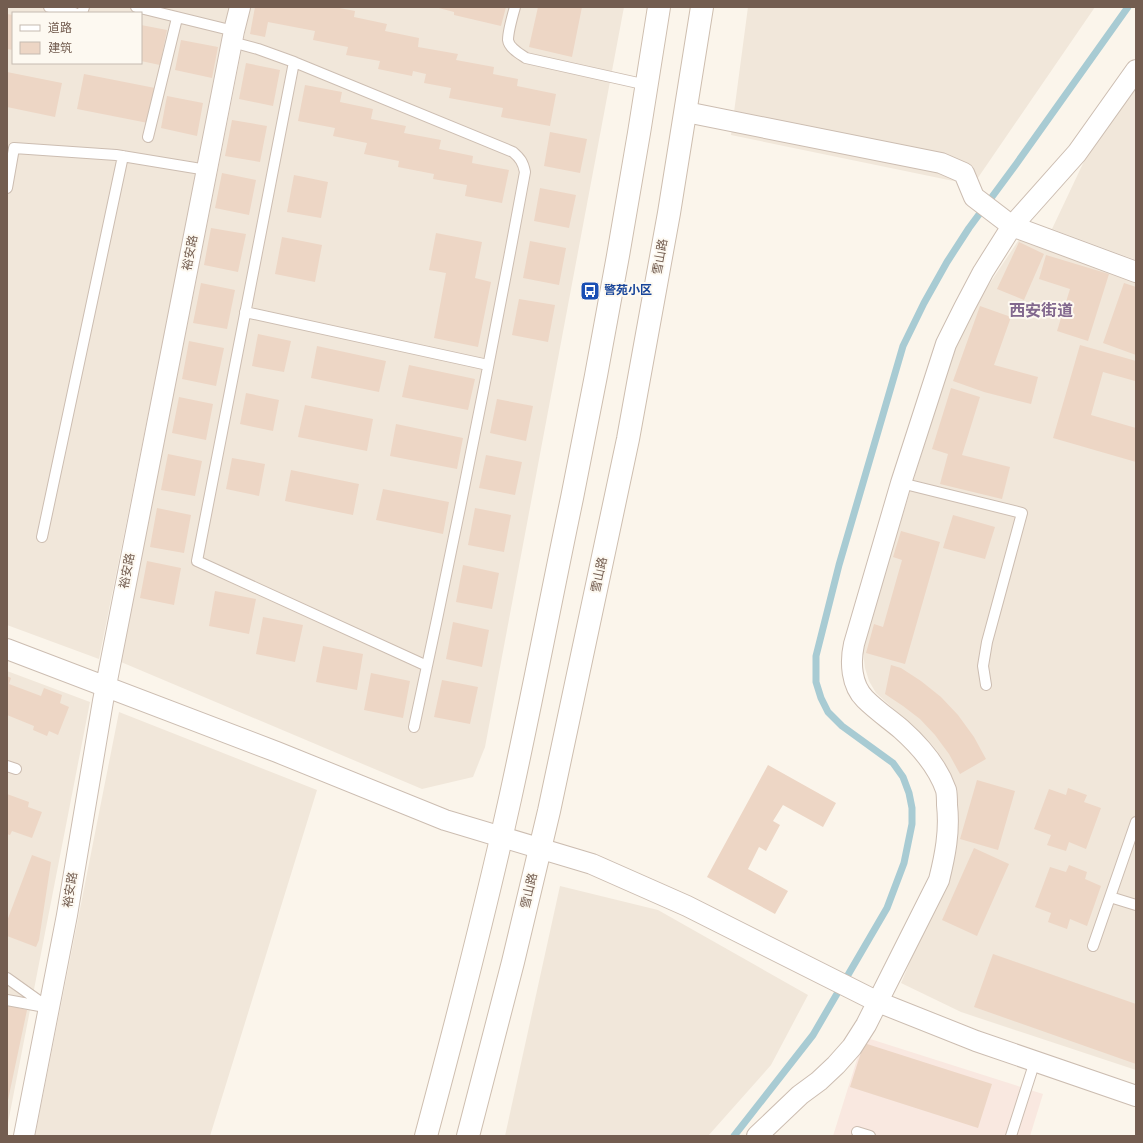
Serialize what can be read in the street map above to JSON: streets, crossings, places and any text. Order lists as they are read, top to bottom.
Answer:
{
  "streets": {
    "main road": ["雪山路"],
    "street": ["裕安路"]
  },
  "districts": ["西安街道"],
  "places": {
    "bus stop": ["警苑小区"]
  },
  "legend": ["道路", "建筑"]
}
